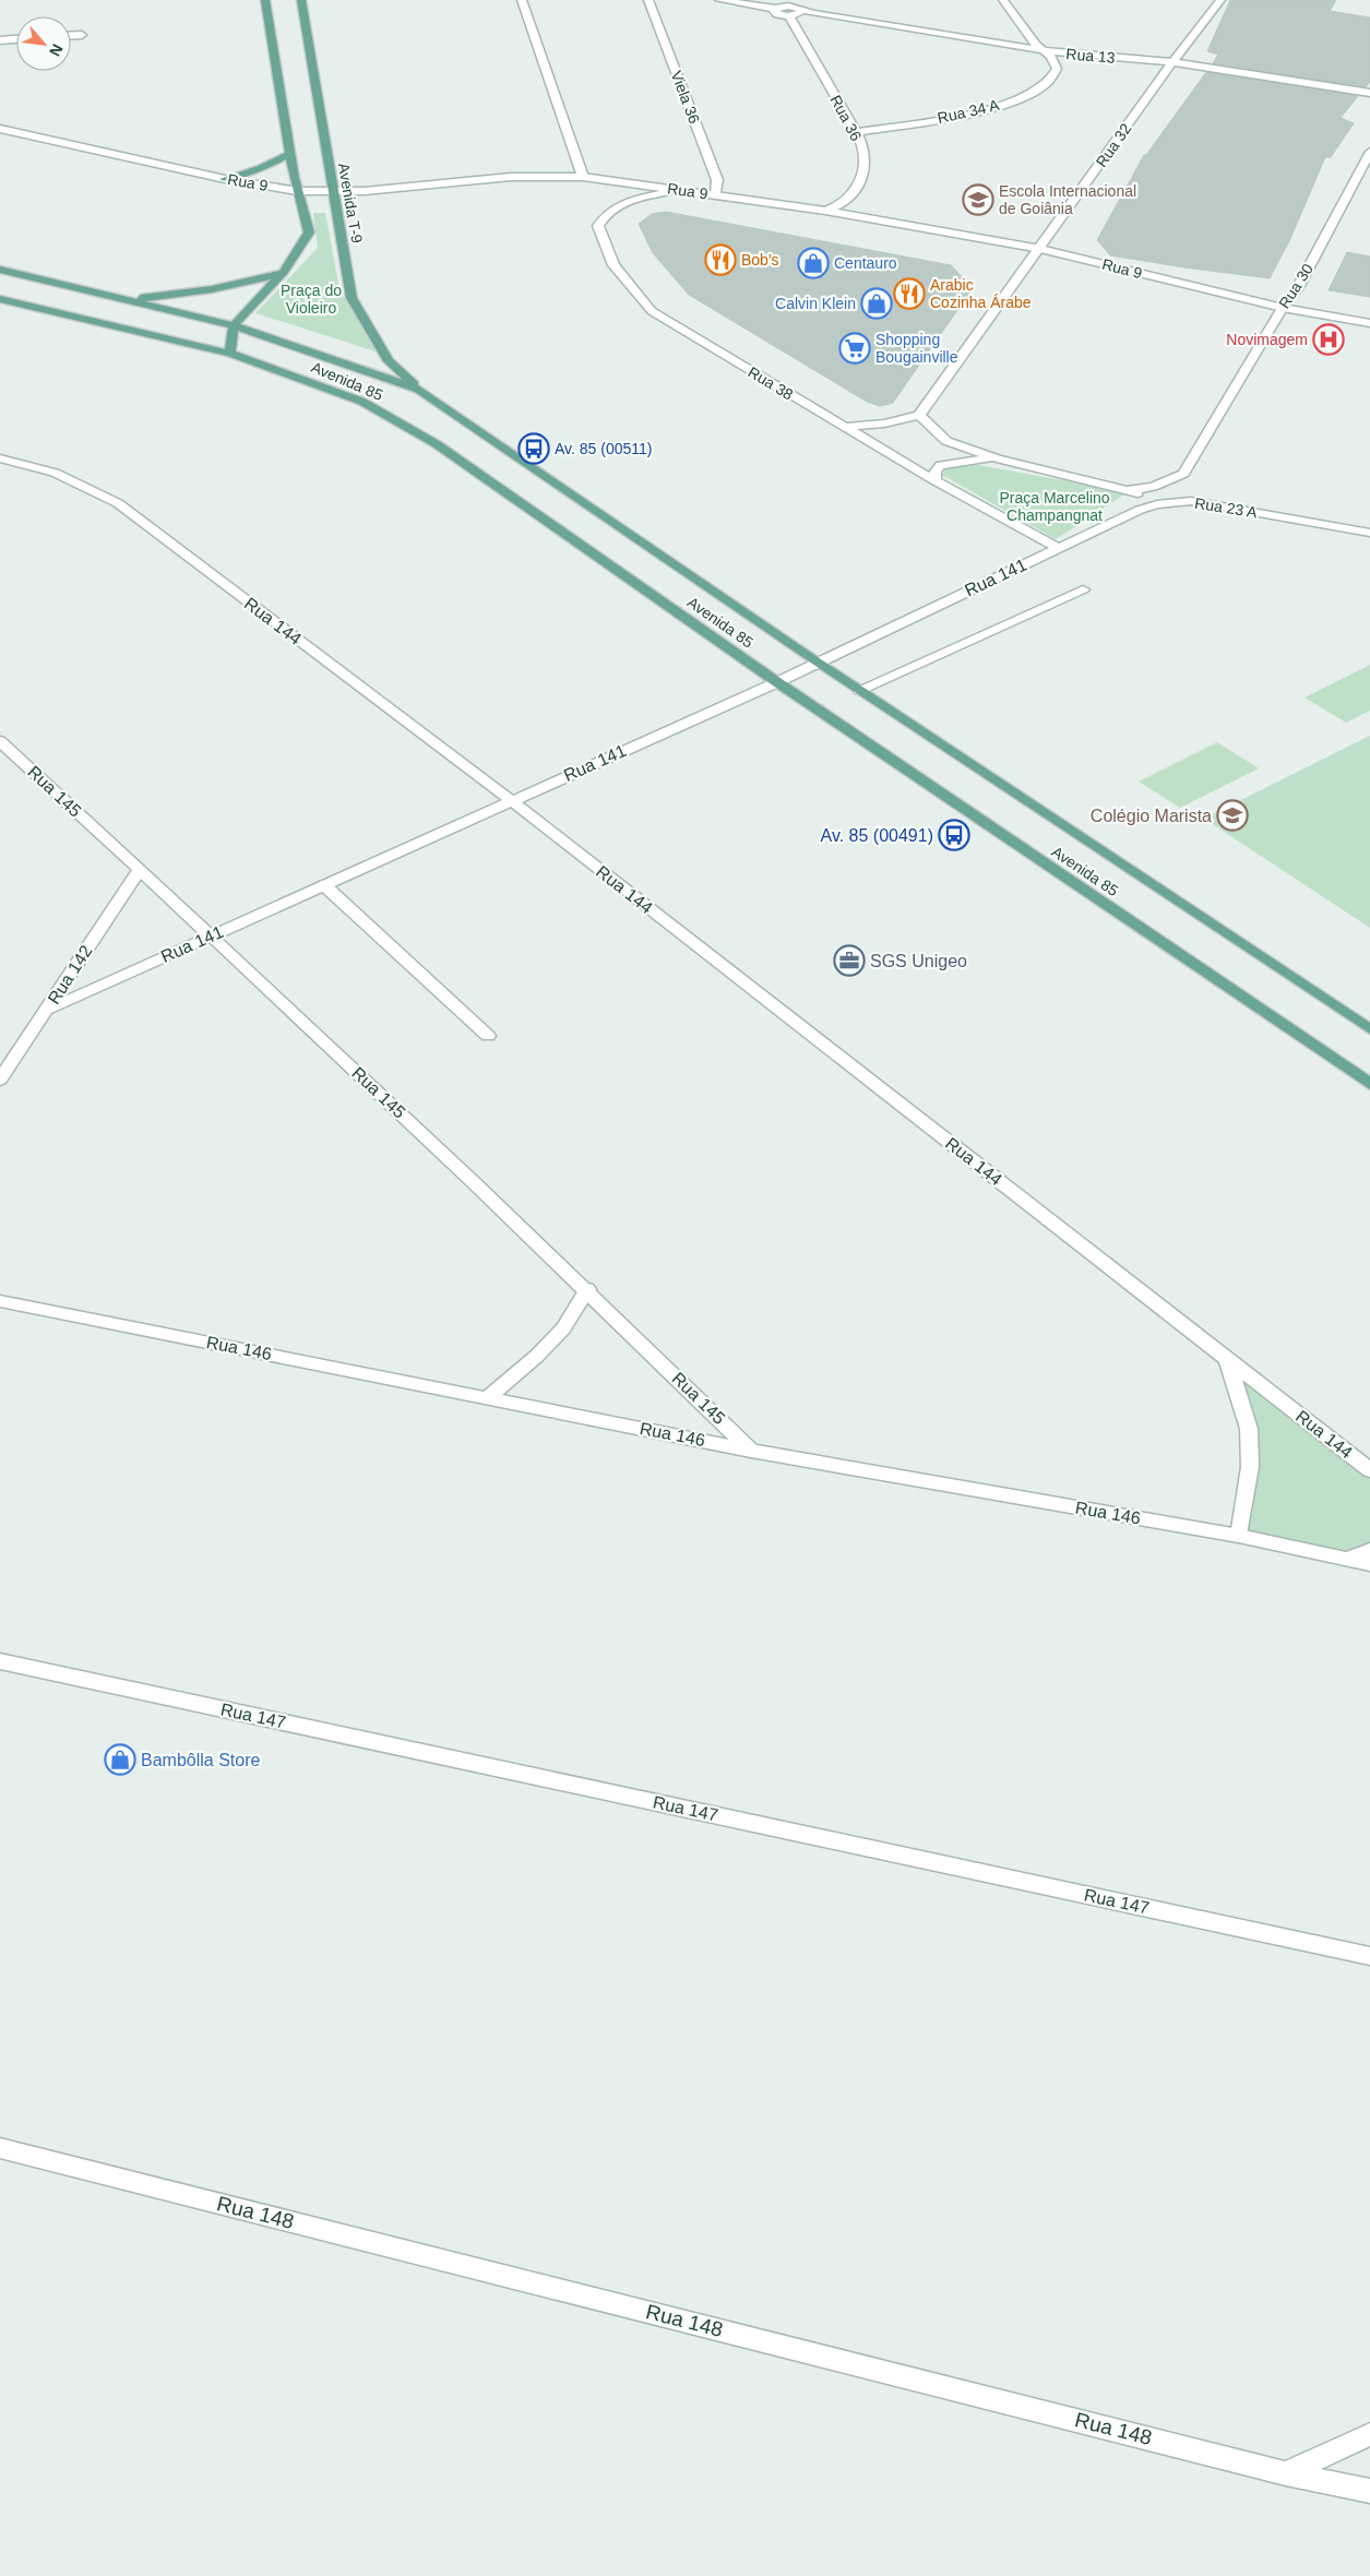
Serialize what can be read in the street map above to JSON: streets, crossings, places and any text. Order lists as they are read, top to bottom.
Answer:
{
  "streets": {
    "main road": ["Avenida T-9", "Avenida 85"],
    "street": [
      "Rua 13",
      "Viela 36",
      "Rua 34 A",
      "Rua 36",
      "Rua 32",
      "Rua 9",
      "Rua 30",
      "Rua 38",
      "Rua 23 A",
      "Rua 141",
      "Rua 144",
      "Rua 145",
      "Rua 142",
      "Rua 146",
      "Rua 147",
      "Rua 148"
    ]
  },
  "crossings": [
    ["Rua 13", "Rua 34 A"],
    ["Rua 13", "Rua 36"],
    ["Rua 13", "Rua 32"],
    ["Viela 36", "Rua 9"],
    ["Rua 34 A", "Rua 36"],
    ["Rua 36", "Rua 9"],
    ["Rua 32", "Rua 9"],
    ["Rua 9", "Avenida T-9"],
    ["Rua 9", "Rua 30"],
    ["Rua 9", "Rua 38"],
    ["Avenida T-9", "Avenida 85"],
    ["Avenida 85", "Rua 141"],
    ["Rua 38", "Rua 141"],
    ["Rua 23 A", "Rua 141"],
    ["Rua 141", "Rua 144"],
    ["Rua 141", "Rua 145"],
    ["Rua 141", "Rua 142"],
    ["Rua 145", "Rua 142"],
    ["Rua 145", "Rua 146"]
  ],
  "parks": ["Praça do Violeiro", "Praça Marcelino Champangnat"],
  "places": {
    "school or university": ["Escola Internacional de Goiânia", "Colégio Marista"],
    "restaurant": ["Bob's", "Arabic Cozinha Árabe"],
    "shop": ["Centauro", "Calvin Klein", "Bambôlla Store"],
    "hospital": ["Novimagem"],
    "supermarket": ["Shopping Bougainville"],
    "bus stop": ["Av. 85 (00511)", "Av. 85 (00491)"],
    "office": ["SGS Unigeo"]
  },
  "north": "bottom right"
}
